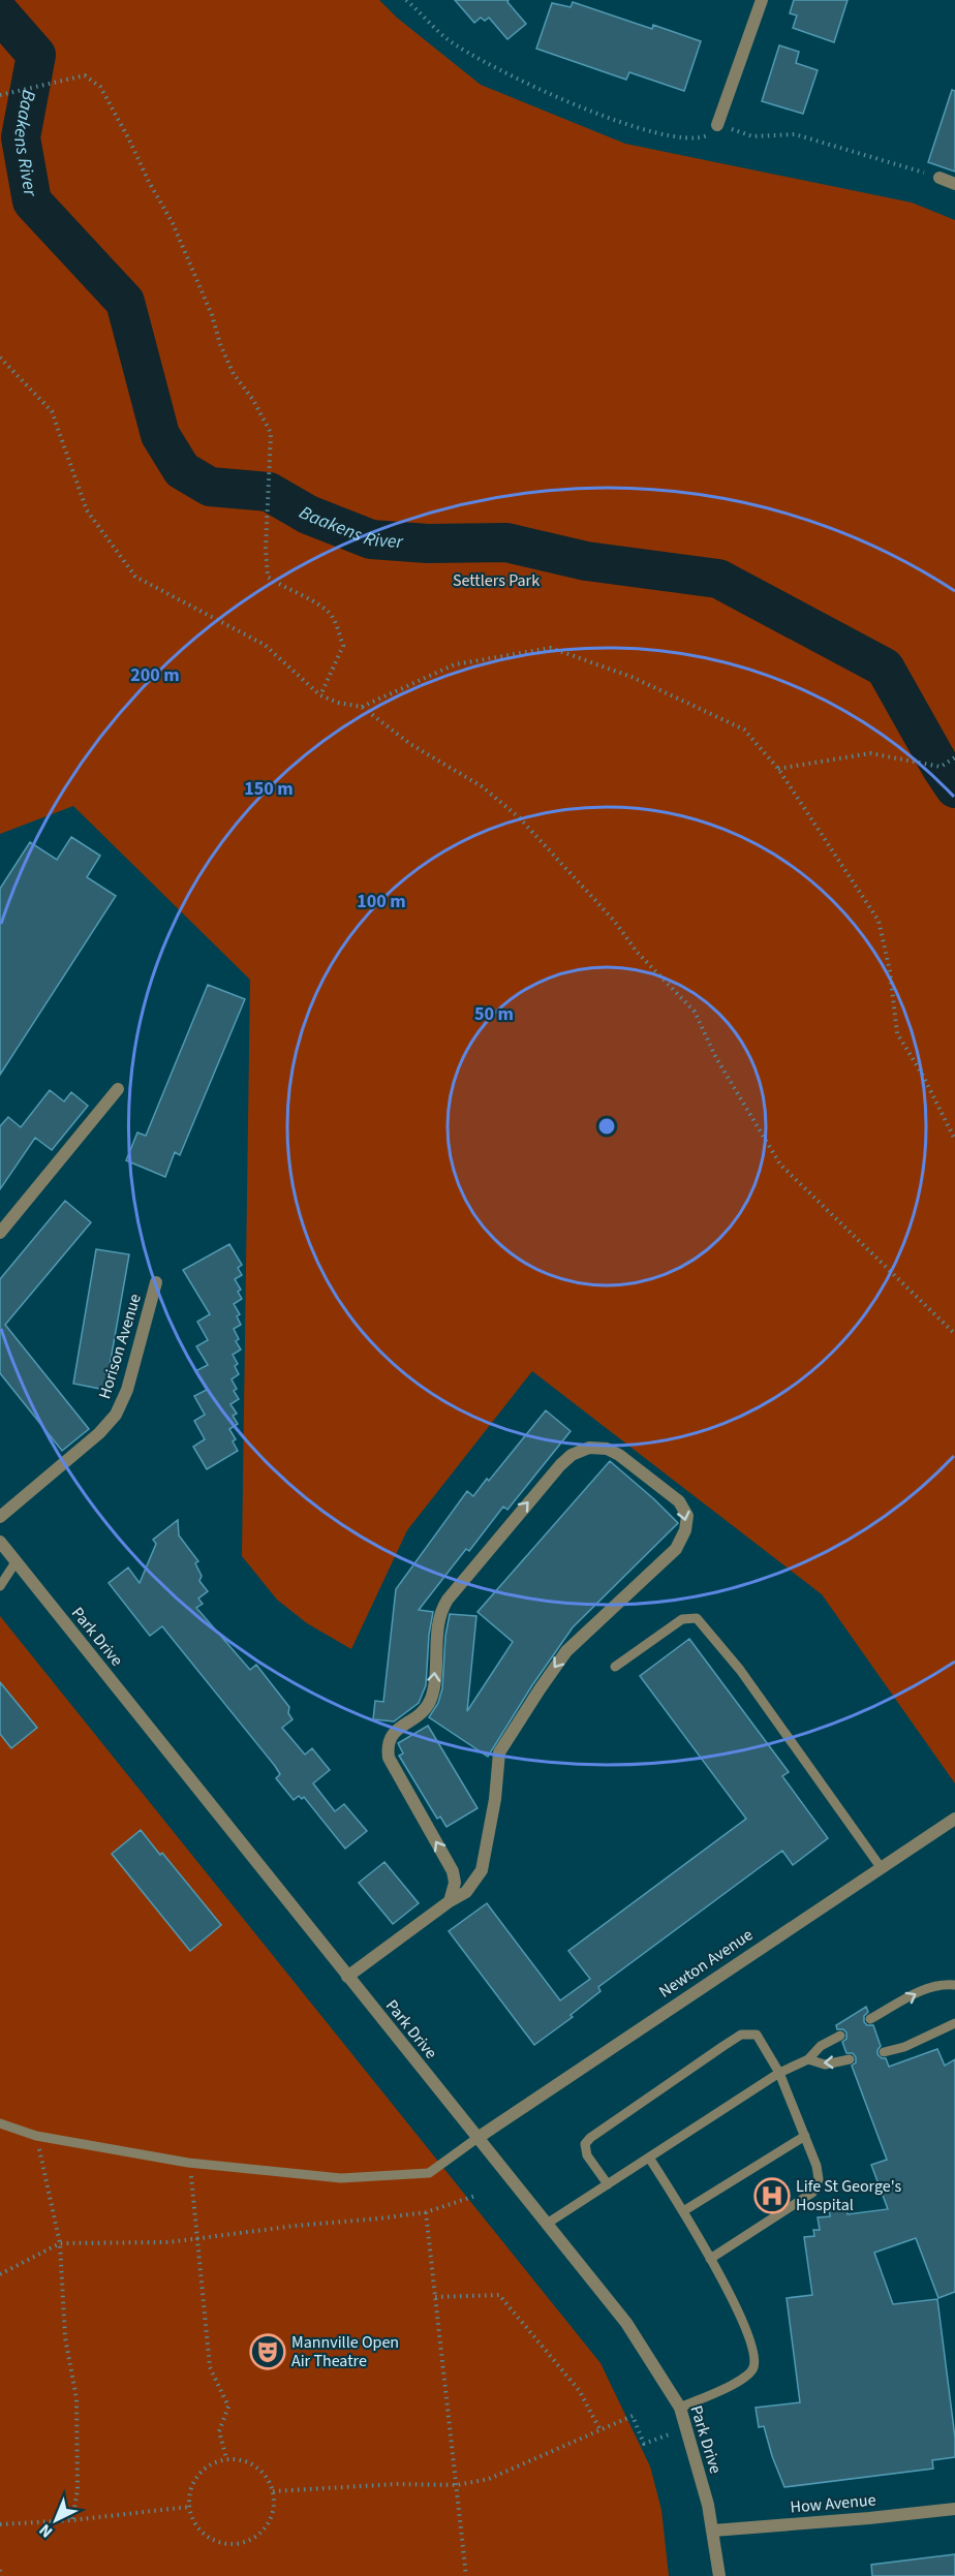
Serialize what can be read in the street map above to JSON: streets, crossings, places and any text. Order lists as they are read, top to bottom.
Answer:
{
  "streets": {
    "street": [
      "Horison Avenue",
      "Park Drive",
      "Newton Avenue",
      "How Avenue"
    ]
  },
  "crossings": [
    ["Park Drive", "Newton Avenue"],
    ["Park Drive", "How Avenue"]
  ],
  "water": ["Baakens River"],
  "parks": ["Settlers Park"],
  "places": {
    "hospital": ["Life St George's Hospital"],
    "theatre": ["Mannville Open Air Theatre"]
  },
  "north": "bottom left",
  "rings": [
    "200 m",
    "150 m",
    "100 m",
    "50 m"
  ]
}
